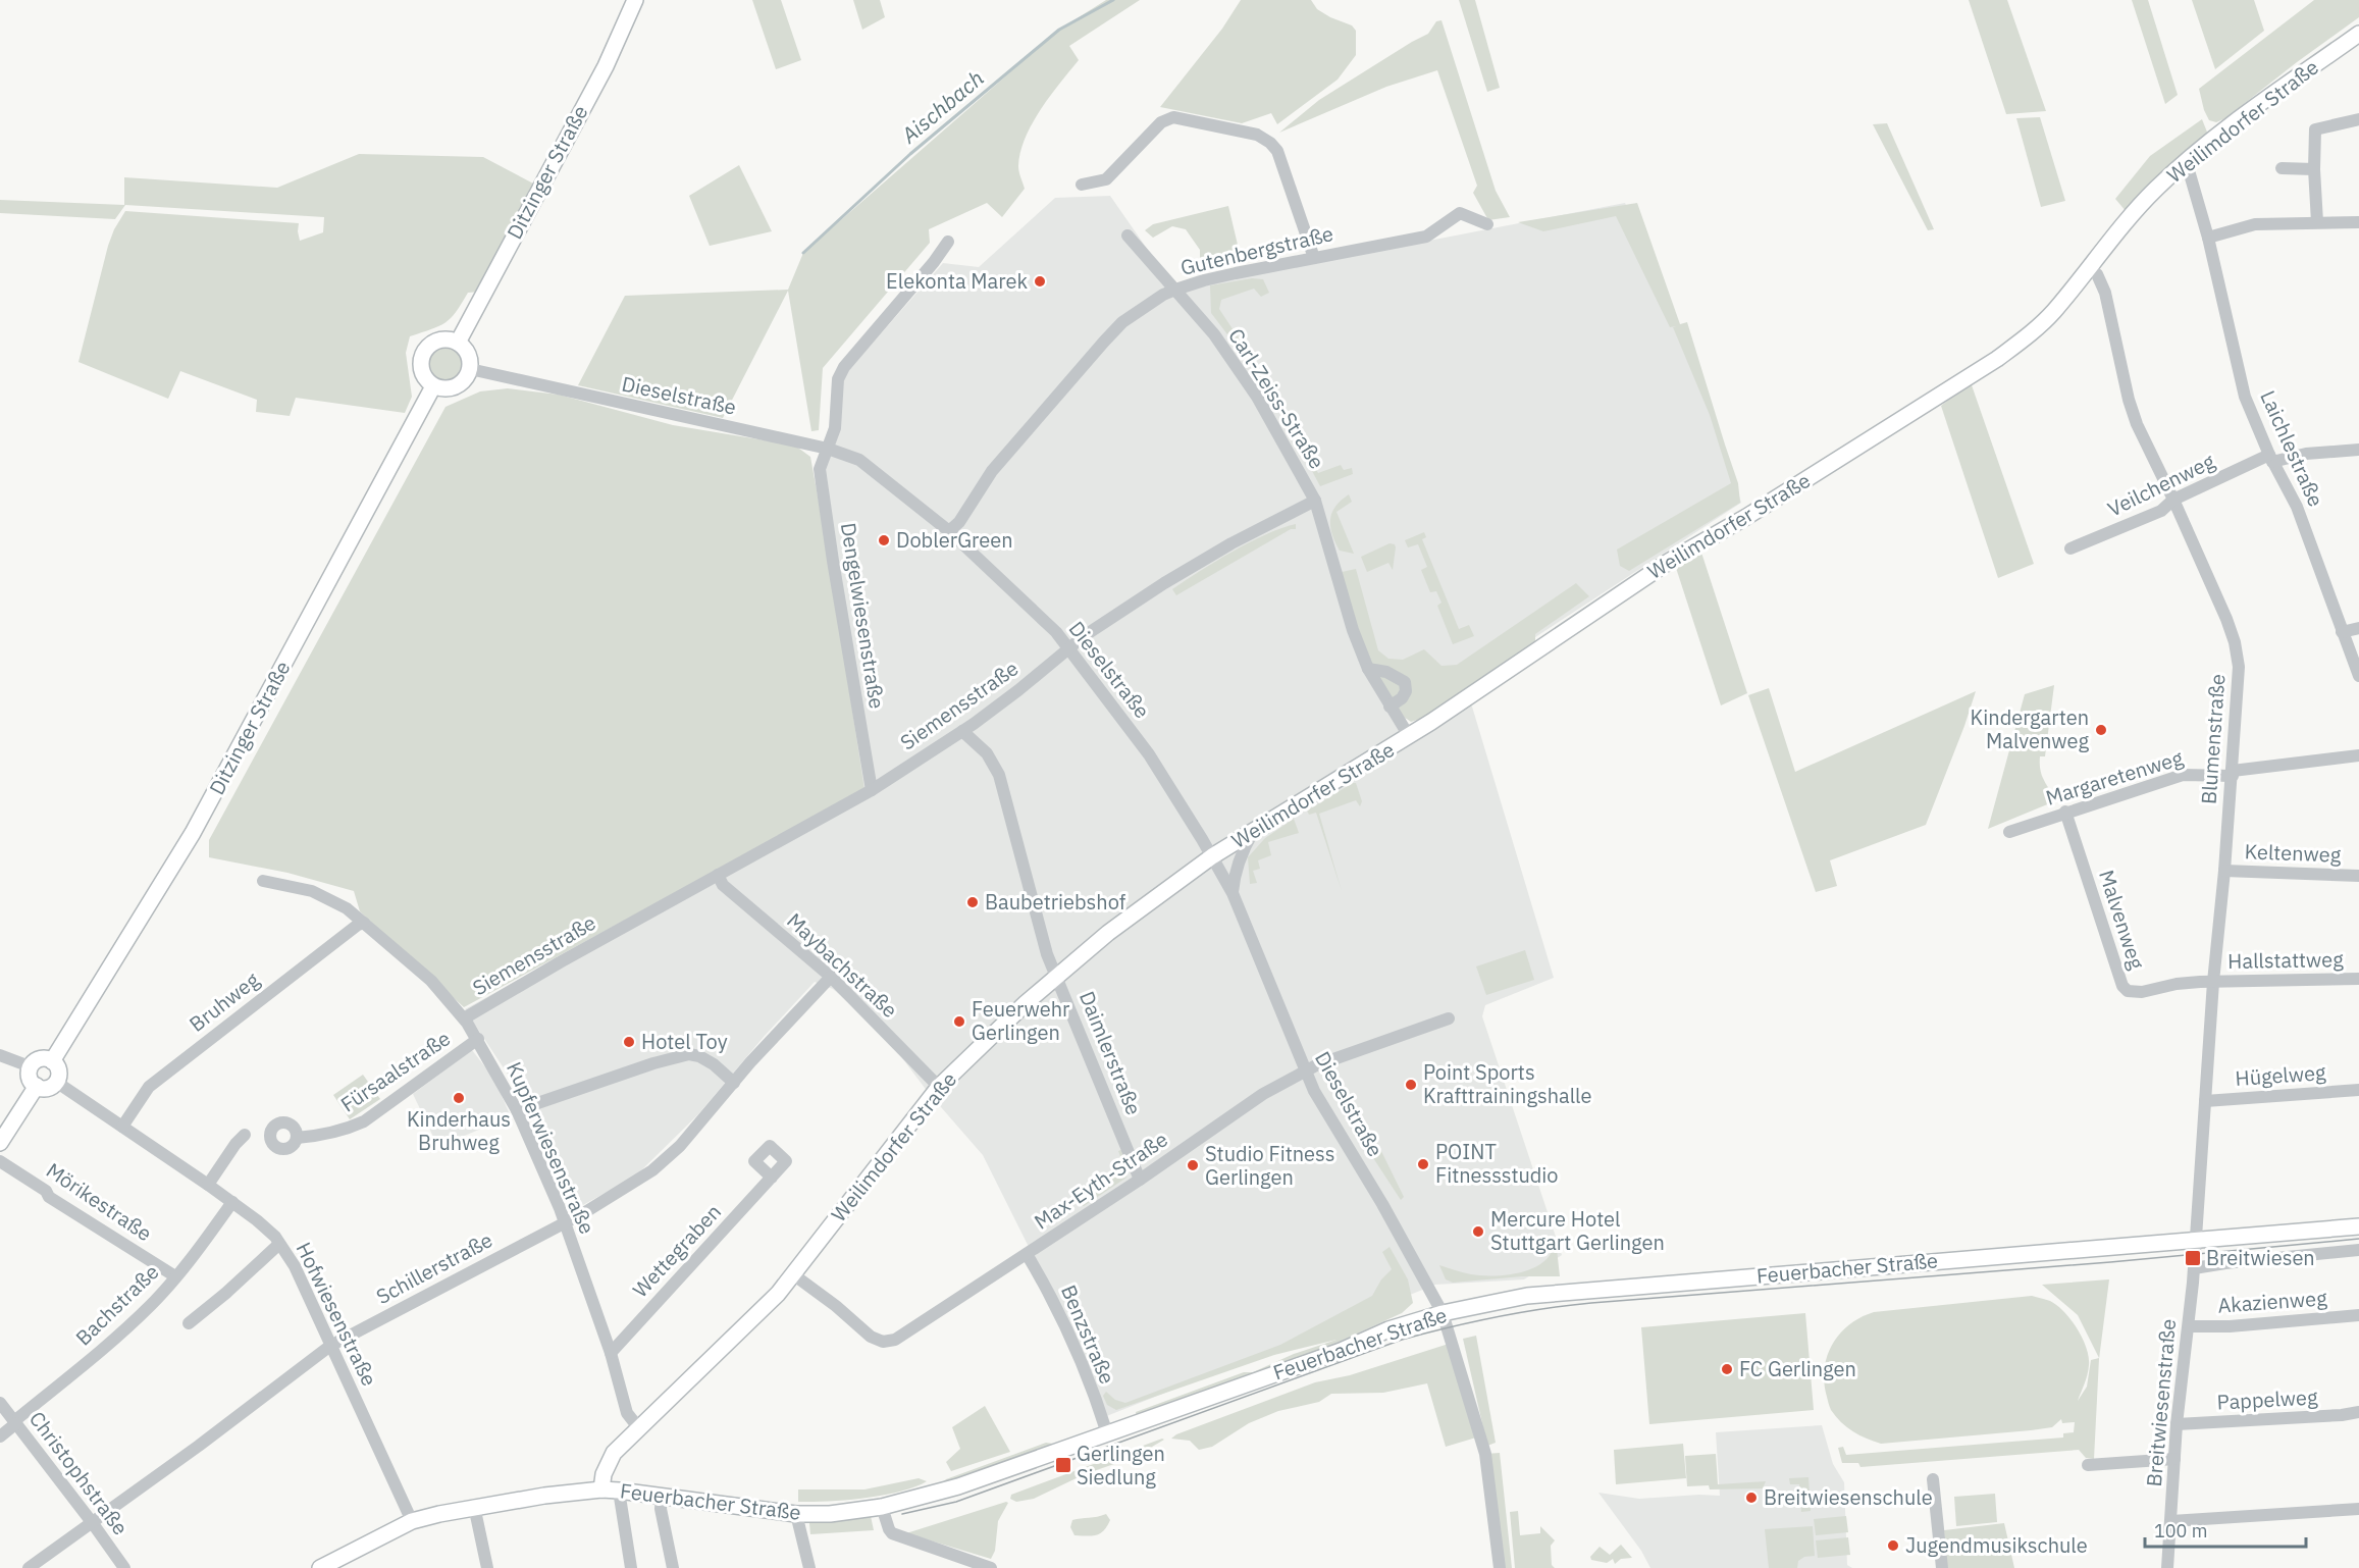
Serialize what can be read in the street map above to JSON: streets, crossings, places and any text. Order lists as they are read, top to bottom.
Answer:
{
  "streets": {
    "main road": ["Weilimdorfer Straße", "Ditzinger Straße", "Feuerbacher Straße"],
    "street": [
      "Gutenbergstraße",
      "Dieselstraße",
      "Carl-Zeiss-Straße",
      "Laichlestraße",
      "Veilchenweg",
      "Dengelwiesenstraße",
      "Siemensstraße",
      "Blumenstraße",
      "Margaretenweg",
      "Keltenweg",
      "Malvenweg",
      "Hallstattweg",
      "Maybachstraße",
      "Bruhweg",
      "Daimlerstraße",
      "Fürsaalstraße",
      "Hügelweg",
      "Kupferwiesenstraße",
      "Max-Eyth-Straße",
      "Mörikestraße",
      "Wettegraben",
      "Schillerstraße",
      "Akazienweg",
      "Bachstraße",
      "Hofwiesenstraße",
      "Benzstraße",
      "Pappelweg",
      "Breitwiesenstraße",
      "Christophstraße"
    ]
  },
  "crossings": [
    ["Weilimdorfer Straße", "Dieselstraße"],
    ["Weilimdorfer Straße", "Laichlestraße"],
    ["Weilimdorfer Straße", "Blumenstraße"],
    ["Weilimdorfer Straße", "Maybachstraße"],
    ["Weilimdorfer Straße", "Daimlerstraße"],
    ["Weilimdorfer Straße", "Kupferwiesenstraße"],
    ["Weilimdorfer Straße", "Max-Eyth-Straße"],
    ["Weilimdorfer Straße", "Feuerbacher Straße"],
    ["Ditzinger Straße", "Dieselstraße"],
    ["Ditzinger Straße", "Hofwiesenstraße"],
    ["Gutenbergstraße", "Dieselstraße"],
    ["Gutenbergstraße", "Carl-Zeiss-Straße"],
    ["Dieselstraße", "Dengelwiesenstraße"],
    ["Dieselstraße", "Siemensstraße"],
    ["Dieselstraße", "Max-Eyth-Straße"],
    ["Dieselstraße", "Feuerbacher Straße"],
    ["Carl-Zeiss-Straße", "Siemensstraße"],
    ["Laichlestraße", "Veilchenweg"],
    ["Veilchenweg", "Blumenstraße"],
    ["Dengelwiesenstraße", "Siemensstraße"],
    ["Siemensstraße", "Maybachstraße"],
    ["Siemensstraße", "Daimlerstraße"],
    ["Siemensstraße", "Kupferwiesenstraße"],
    ["Blumenstraße", "Margaretenweg"],
    ["Blumenstraße", "Keltenweg"],
    ["Blumenstraße", "Malvenweg"],
    ["Blumenstraße", "Hallstattweg"],
    ["Blumenstraße", "Hügelweg"],
    ["Blumenstraße", "Feuerbacher Straße"],
    ["Blumenstraße", "Breitwiesenstraße"],
    ["Margaretenweg", "Malvenweg"],
    ["Malvenweg", "Hallstattweg"],
    ["Maybachstraße", "Schillerstraße"],
    ["Bruhweg", "Kupferwiesenstraße"],
    ["Bruhweg", "Hofwiesenstraße"],
    ["Daimlerstraße", "Max-Eyth-Straße"],
    ["Fürsaalstraße", "Kupferwiesenstraße"],
    ["Kupferwiesenstraße", "Wettegraben"],
    ["Kupferwiesenstraße", "Schillerstraße"],
    ["Max-Eyth-Straße", "Benzstraße"],
    ["Mörikestraße", "Bachstraße"],
    ["Schillerstraße", "Hofwiesenstraße"],
    ["Schillerstraße", "Christophstraße"],
    ["Feuerbacher Straße", "Benzstraße"],
    ["Feuerbacher Straße", "Breitwiesenstraße"],
    ["Akazienweg", "Breitwiesenstraße"],
    ["Bachstraße", "Hofwiesenstraße"],
    ["Bachstraße", "Christophstraße"],
    ["Pappelweg", "Breitwiesenstraße"]
  ],
  "water": ["Aischbach"],
  "places": {
    "other": [
      "Elekonta Marek",
      "DoblerGreen",
      "Kindergarten Malvenweg",
      "Baubetriebshof",
      "Feuerwehr Gerlingen",
      "Hotel Toy",
      "Point Sports Krafttrainingshalle",
      "Kinderhaus Bruhweg",
      "POINT Fitnessstudio",
      "Studio Fitness Gerlingen",
      "Mercure Hotel Stuttgart Gerlingen",
      "FC Gerlingen",
      "Breitwiesenschule",
      "Jugendmusikschule"
    ],
    "transit": ["Breitwiesen", "Gerlingen Siedlung"]
  },
  "scale_bar": "100 m"
}
